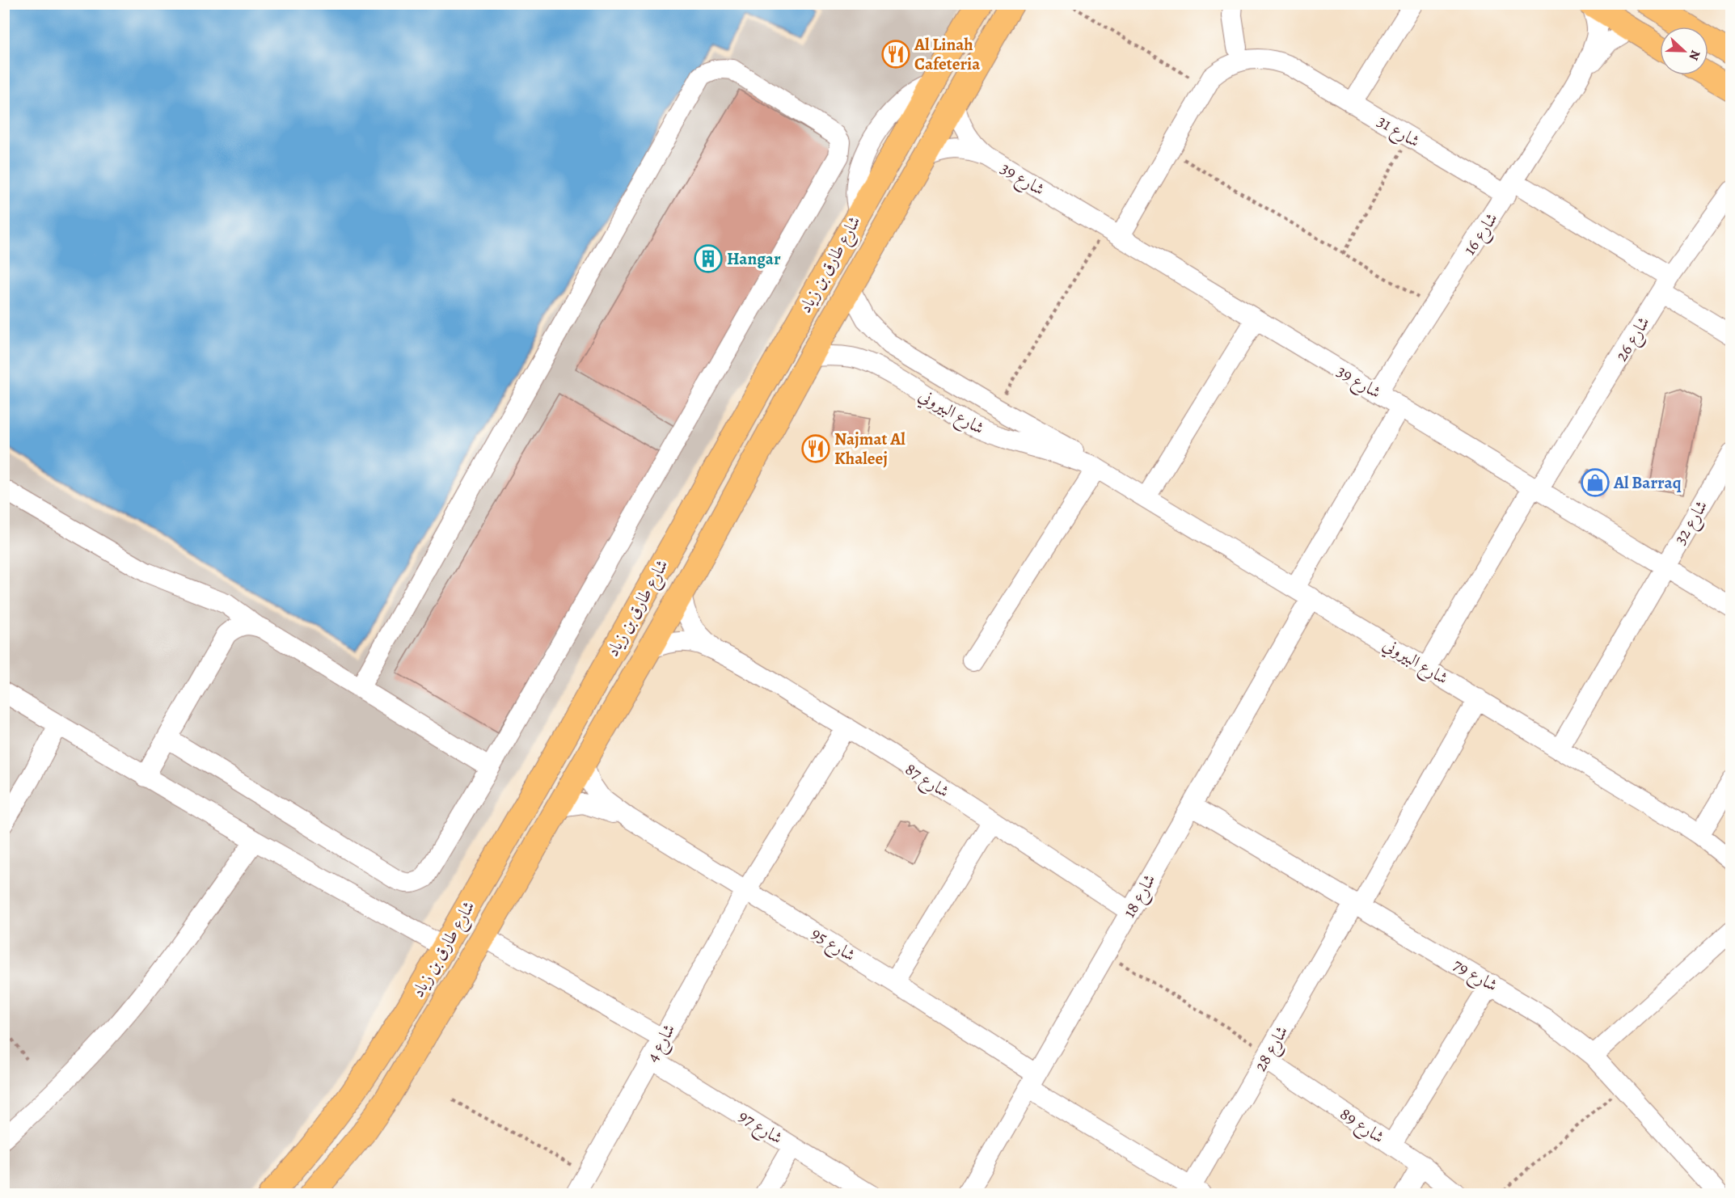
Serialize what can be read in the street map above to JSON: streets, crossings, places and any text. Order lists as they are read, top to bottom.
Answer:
{
  "streets": {
    "main road": ["شارع طارق بن زياد"],
    "street": [
      "شارع 31",
      "شارع 39",
      "شارع 16",
      "شارع 26",
      "شارع البيروني",
      "شارع 32",
      "شارع 87",
      "شارع 18",
      "شارع 95",
      "شارع 79",
      "شارع 4",
      "شارع 28",
      "شارع 89",
      "شارع 97"
    ]
  },
  "crossings": [
    ["شارع 31", "شارع 39"],
    ["شارع 31", "شارع 16"],
    ["شارع 31", "شارع 26"],
    ["شارع 39", "شارع 16"],
    ["شارع 39", "شارع طارق بن زياد"],
    ["شارع 39", "شارع 26"],
    ["شارع 39", "شارع 32"],
    ["شارع 39", "شارع 18"],
    ["شارع طارق بن زياد", "شارع البيروني"],
    ["شارع طارق بن زياد", "شارع 87"],
    ["شارع طارق بن زياد", "شارع 95"],
    ["شارع 26", "شارع البيروني"],
    ["شارع البيروني", "شارع 32"],
    ["شارع البيروني", "شارع 18"],
    ["شارع البيروني", "شارع 28"],
    ["شارع 87", "شارع 18"],
    ["شارع 87", "شارع 4"],
    ["شارع 18", "شارع 95"],
    ["شارع 18", "شارع 79"],
    ["شارع 95", "شارع 4"],
    ["شارع 95", "شارع 28"],
    ["شارع 79", "شارع 28"],
    ["شارع 4", "شارع 97"],
    ["شارع 28", "شارع 89"]
  ],
  "places": {
    "restaurant": ["Al Linah Cafeteria", "Najmat Al Khaleej"],
    "building": ["Hangar"],
    "shop": ["Al Barraq"]
  },
  "north": "right"
}
